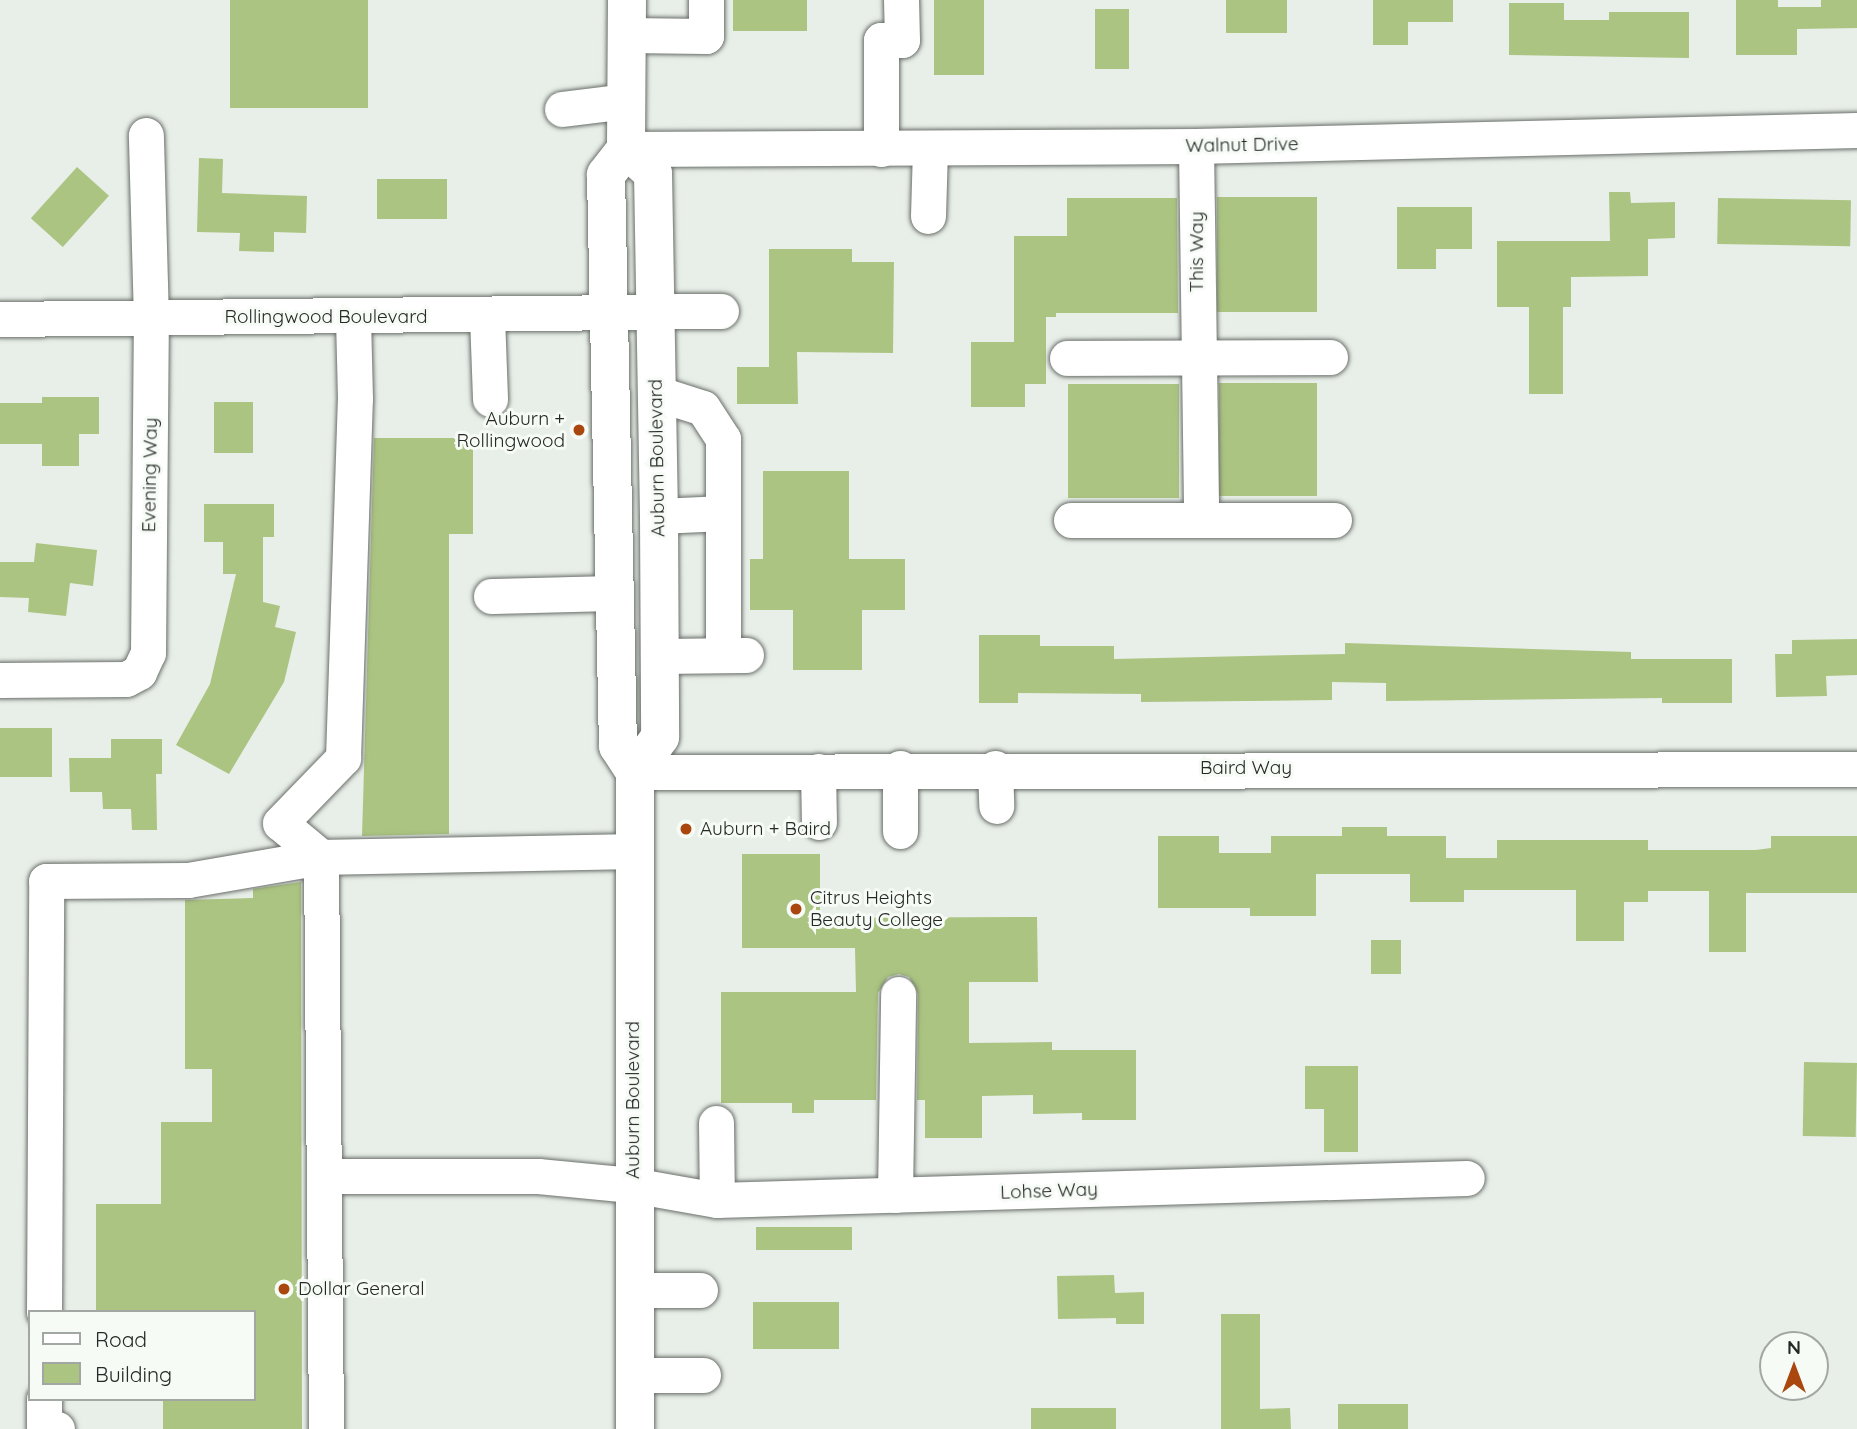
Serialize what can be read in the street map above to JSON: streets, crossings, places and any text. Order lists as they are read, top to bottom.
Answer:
{
  "streets": {
    "main road": ["Auburn Boulevard"],
    "street": [
      "Walnut Drive",
      "This Way",
      "Rollingwood Boulevard",
      "Evening Way",
      "Baird Way",
      "Lohse Way"
    ]
  },
  "crossings": [
    ["Walnut Drive", "This Way"],
    ["Walnut Drive", "Auburn Boulevard"],
    ["Rollingwood Boulevard", "Auburn Boulevard"],
    ["Rollingwood Boulevard", "Evening Way"],
    ["Auburn Boulevard", "Baird Way"],
    ["Auburn Boulevard", "Lohse Way"]
  ],
  "places": [
    "Auburn + Rollingwood",
    "Auburn + Baird",
    "Citrus Heights Beauty College",
    "Dollar General"
  ],
  "legend": ["Road", "Building"],
  "north": "top"
}
